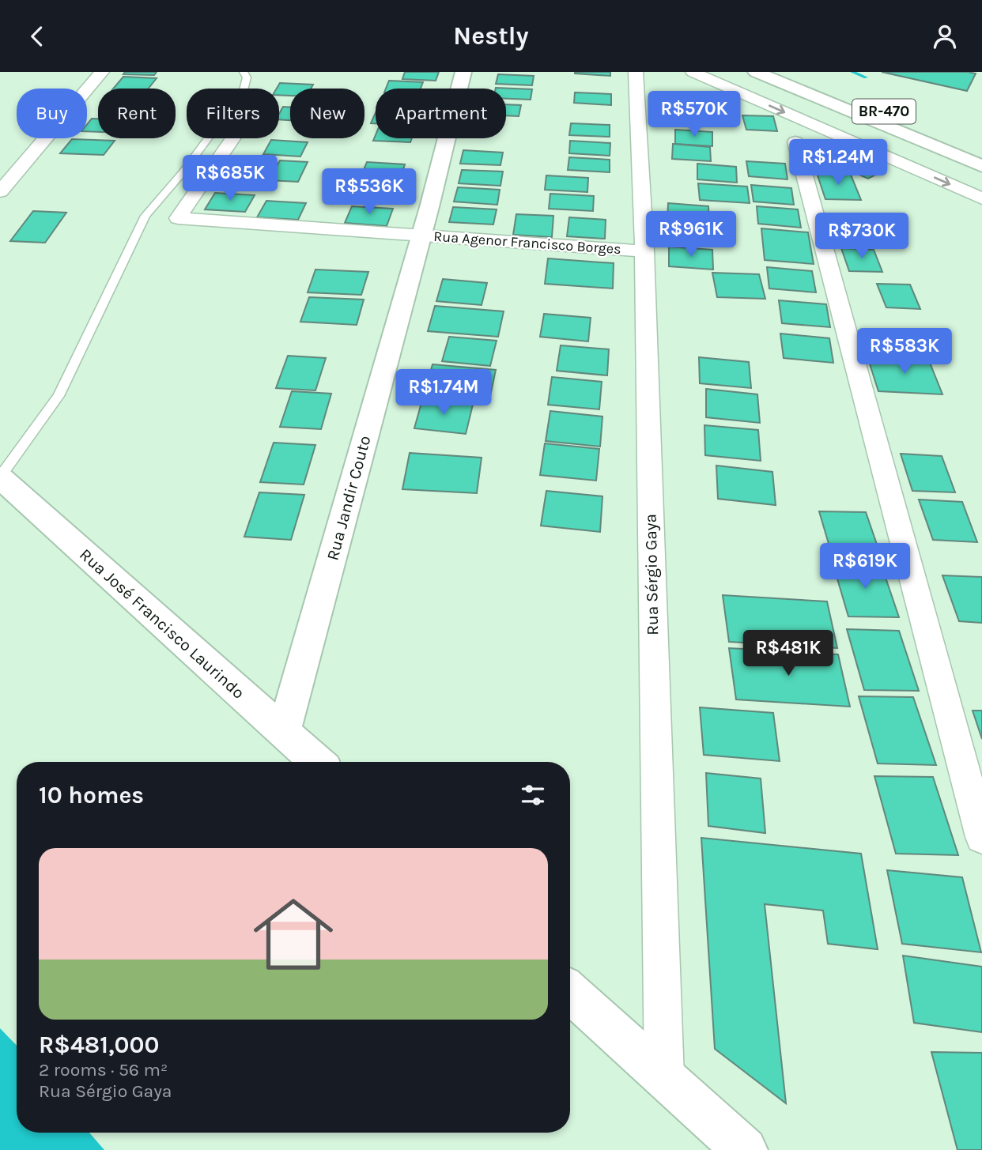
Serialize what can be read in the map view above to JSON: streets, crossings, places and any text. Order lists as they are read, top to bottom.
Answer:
{
  "streets": {
    "main road": ["BR-470", "Rua Jandir Couto", "Rua José Francisco Laurindo"],
    "street": ["Rua Agenor Francisco Borges", "Rua Sérgio Gaya"]
  },
  "crossings": [
    ["Rua Agenor Francisco Borges", "Rua Jandir Couto"],
    ["Rua Agenor Francisco Borges", "Rua Sérgio Gaya"],
    ["Rua Jandir Couto", "Rua José Francisco Laurindo"]
  ],
  "page": {
    "header": "Nestly",
    "chip": [
      "Buy",
      "Rent",
      "Filters",
      "New",
      "Apartment"
    ],
    "price": [
      "R$570K",
      "R$1.24M",
      "R$685K",
      "R$536K",
      "R$961K",
      "R$730K",
      "R$583K",
      "R$1.74M",
      "R$619K",
      "R$481K"
    ],
    "heading": "10 homes",
    "list": [
      {
        "name": "R$481,000",
        "note": "2 rooms · 56 m² · Rua Sérgio Gaya"
      }
    ]
  }
}
